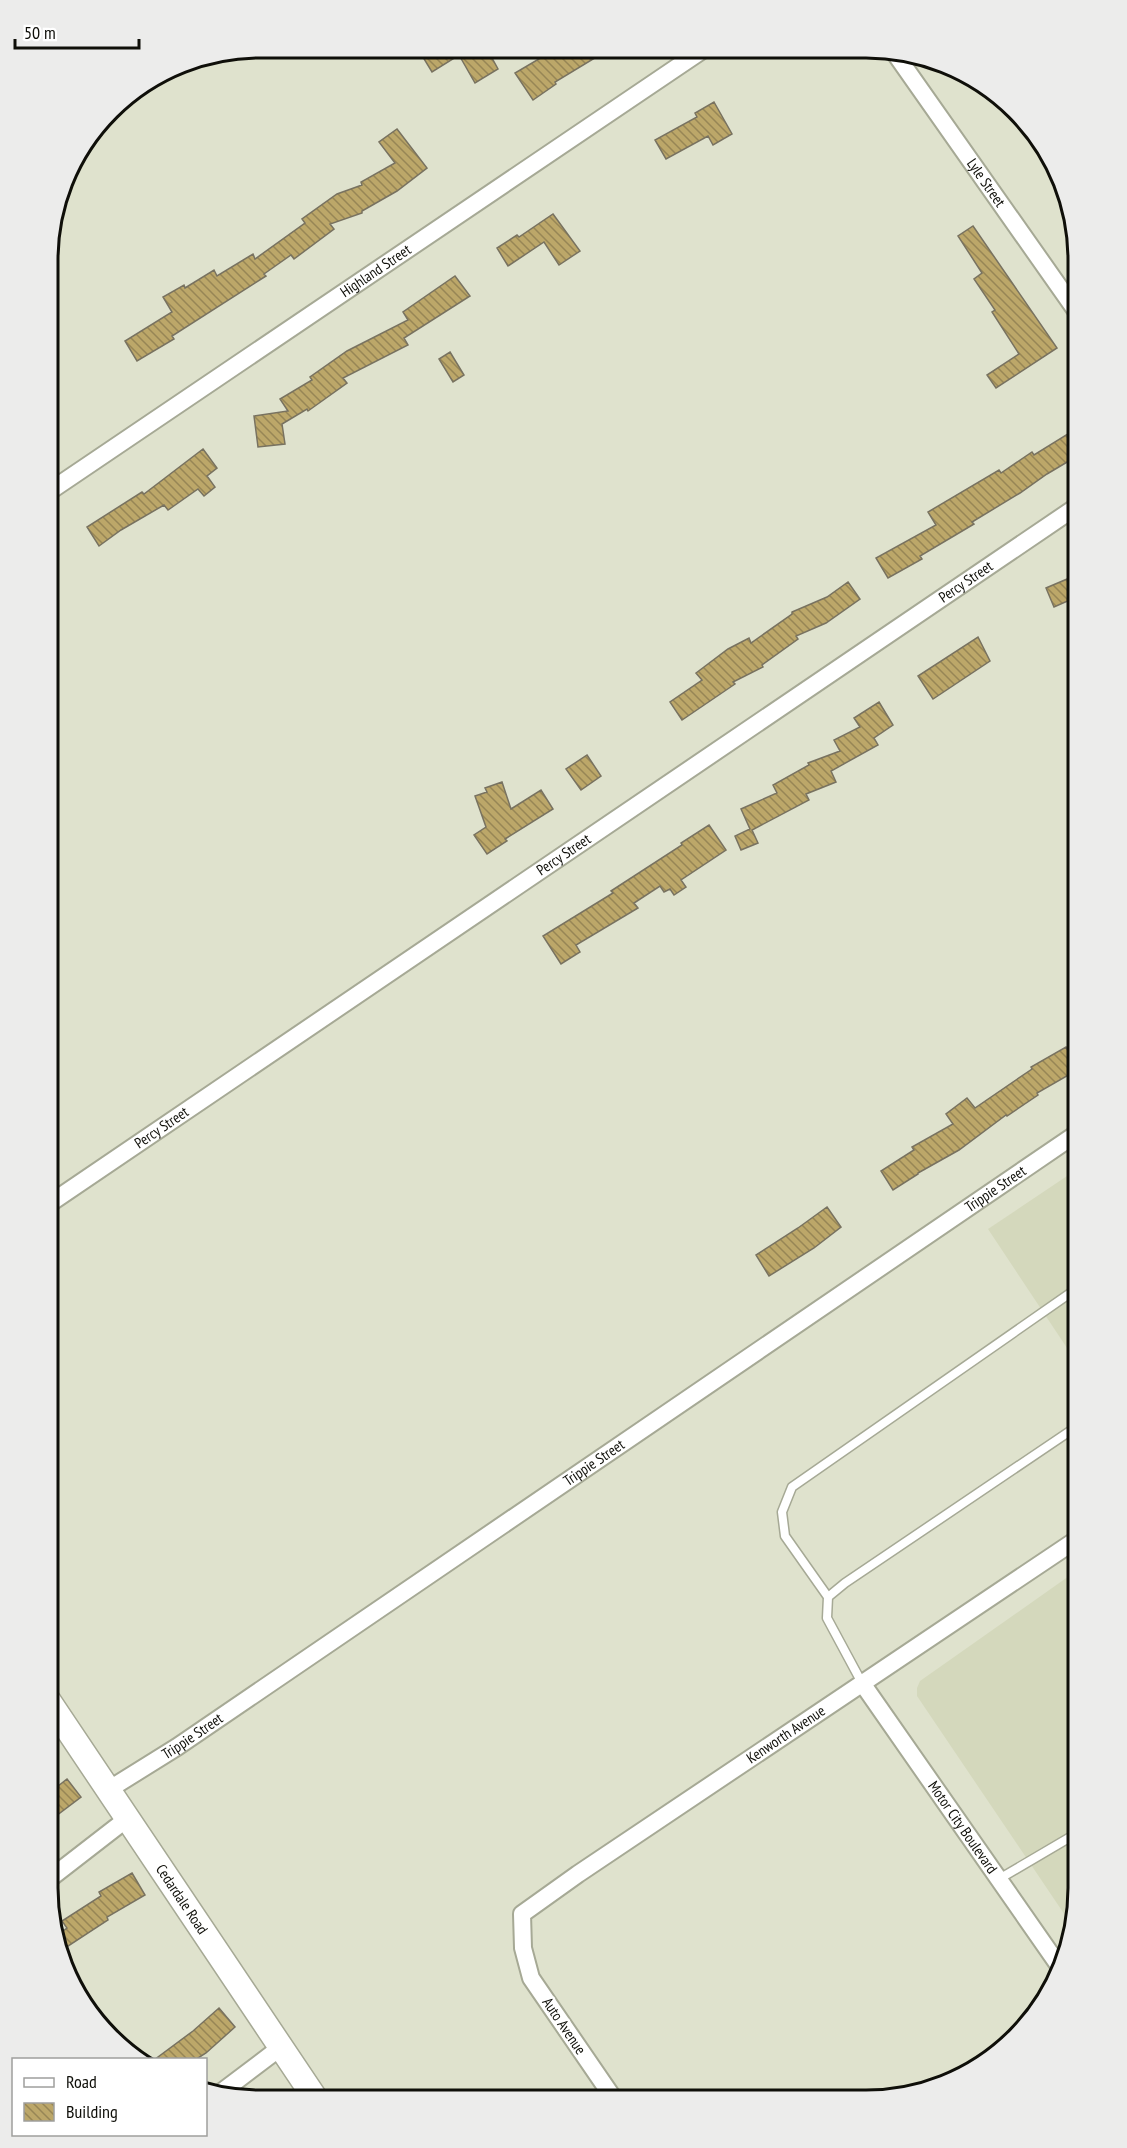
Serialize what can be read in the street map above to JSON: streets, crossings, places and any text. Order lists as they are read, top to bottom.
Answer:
{
  "streets": {
    "street": [
      "Lyle Street",
      "Highland Street",
      "Percy Street",
      "Trippie Street",
      "Kenworth Avenue",
      "Motor City Boulevard",
      "Cedardale Road",
      "Auto Avenue"
    ]
  },
  "crossings": [
    ["Trippie Street", "Cedardale Road"],
    ["Kenworth Avenue", "Motor City Boulevard"],
    ["Kenworth Avenue", "Auto Avenue"]
  ],
  "legend": ["Road", "Building"],
  "scale_bar": "50 m"
}
